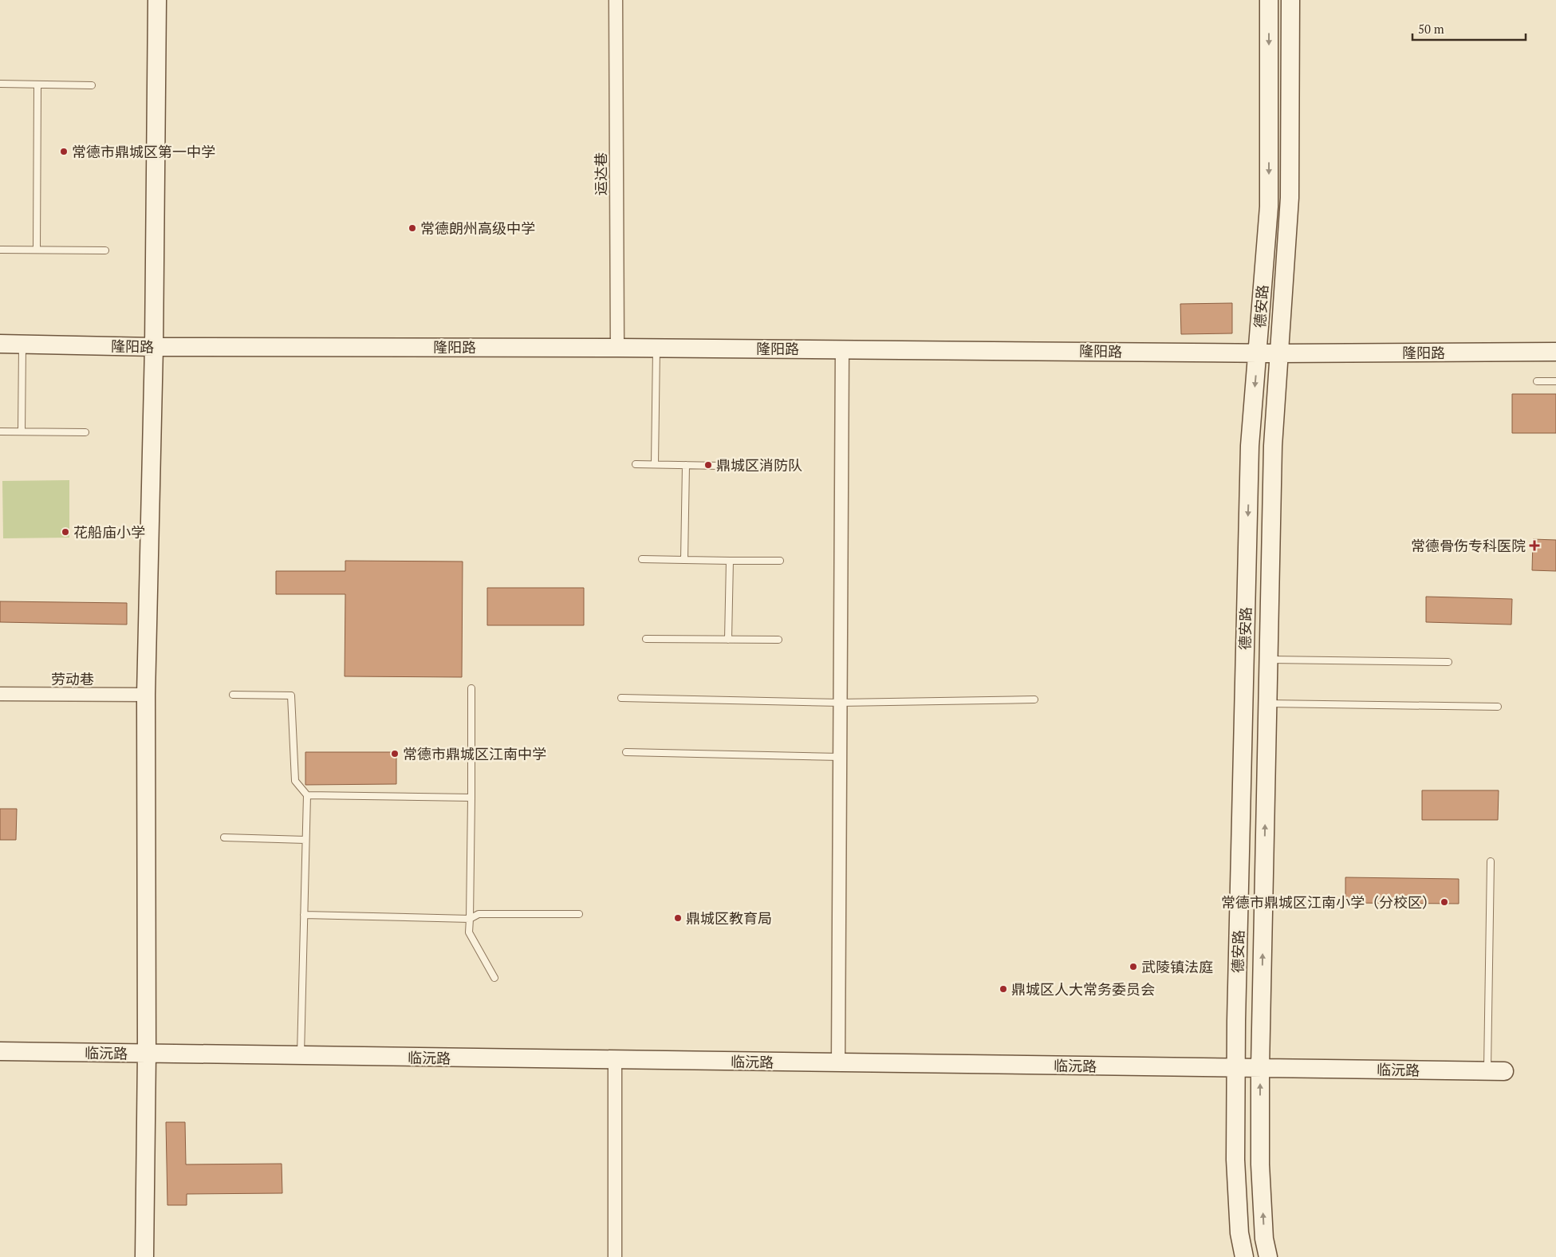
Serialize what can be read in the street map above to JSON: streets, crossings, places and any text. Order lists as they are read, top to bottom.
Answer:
{
  "streets": {
    "street": [
      "运达巷",
      "德安路",
      "隆阳路",
      "劳动巷",
      "临沅路"
    ]
  },
  "crossings": [
    ["运达巷", "隆阳路"],
    ["德安路", "隆阳路"],
    ["德安路", "临沅路"]
  ],
  "places": {
    "other": [
      "常德市鼎城区第一中学",
      "常德朗州高级中学",
      "鼎城区消防队",
      "花船庙小学",
      "常德市鼎城区江南中学",
      "常德市鼎城区江南小学（分校区）",
      "鼎城区教育局",
      "武陵镇法庭",
      "鼎城区人大常务委员会"
    ],
    "health": ["常德骨伤专科医院"]
  },
  "scale_bar": "50 m"
}
